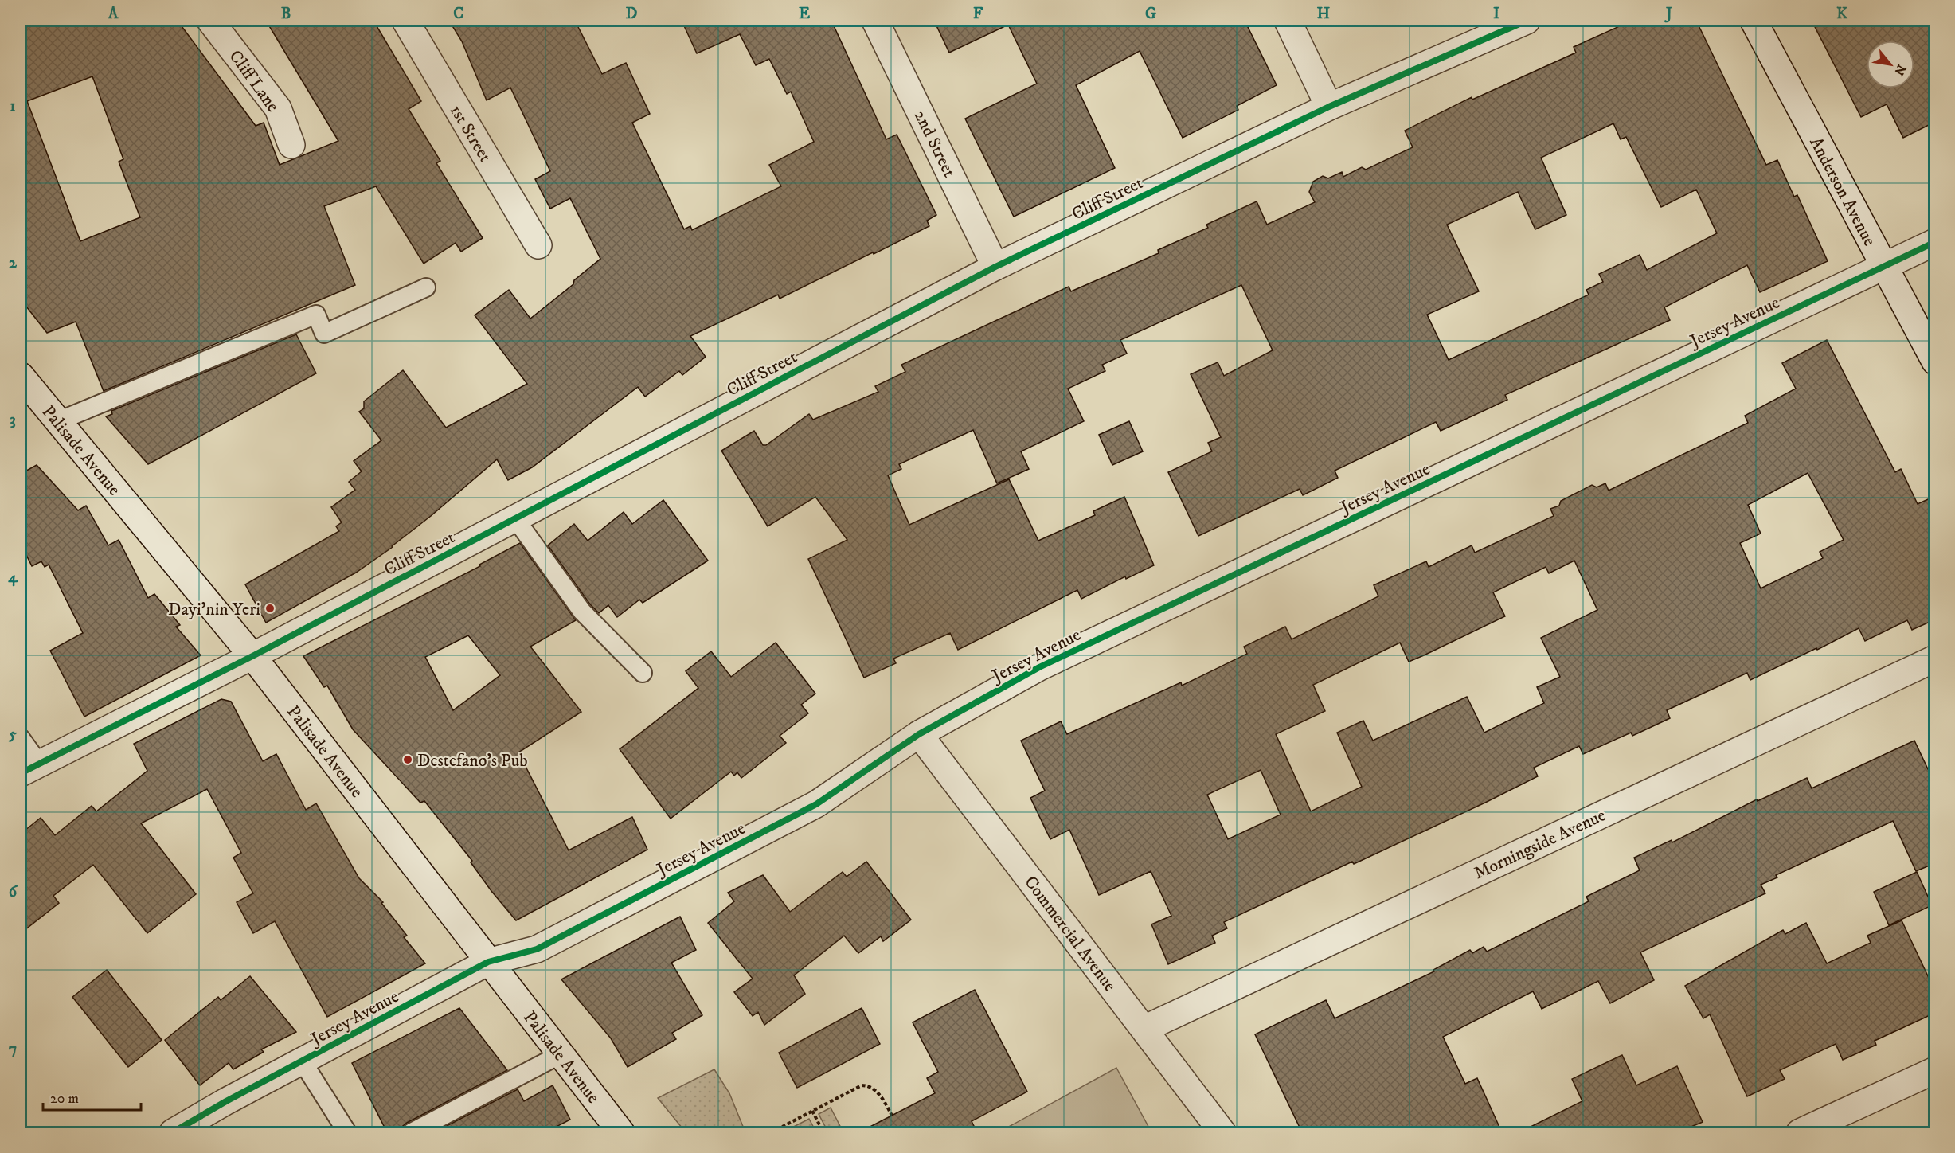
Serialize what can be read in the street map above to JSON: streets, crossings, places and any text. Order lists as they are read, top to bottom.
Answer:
{
  "streets": {
    "street": [
      "Cliff Lane",
      "1st Street",
      "2nd Street",
      "Anderson Avenue",
      "Cliff Street",
      "Jersey Avenue",
      "Palisade Avenue",
      "Morningside Avenue",
      "Commercial Avenue"
    ]
  },
  "crossings": [
    ["2nd Street", "Cliff Street"],
    ["Anderson Avenue", "Jersey Avenue"],
    ["Cliff Street", "Palisade Avenue"],
    ["Jersey Avenue", "Palisade Avenue"],
    ["Jersey Avenue", "Commercial Avenue"],
    ["Morningside Avenue", "Commercial Avenue"]
  ],
  "places": ["Dayi’nin Yeri", "Destefano's Pub"],
  "scale_bar": "20 m",
  "north": "bottom right",
  "grid": {
    "columns": [
      "A",
      "B",
      "C",
      "D",
      "E",
      "F",
      "G",
      "H",
      "I",
      "J",
      "K"
    ],
    "rows": [
      "1",
      "2",
      "3",
      "4",
      "5",
      "6",
      "7"
    ]
  }
}
